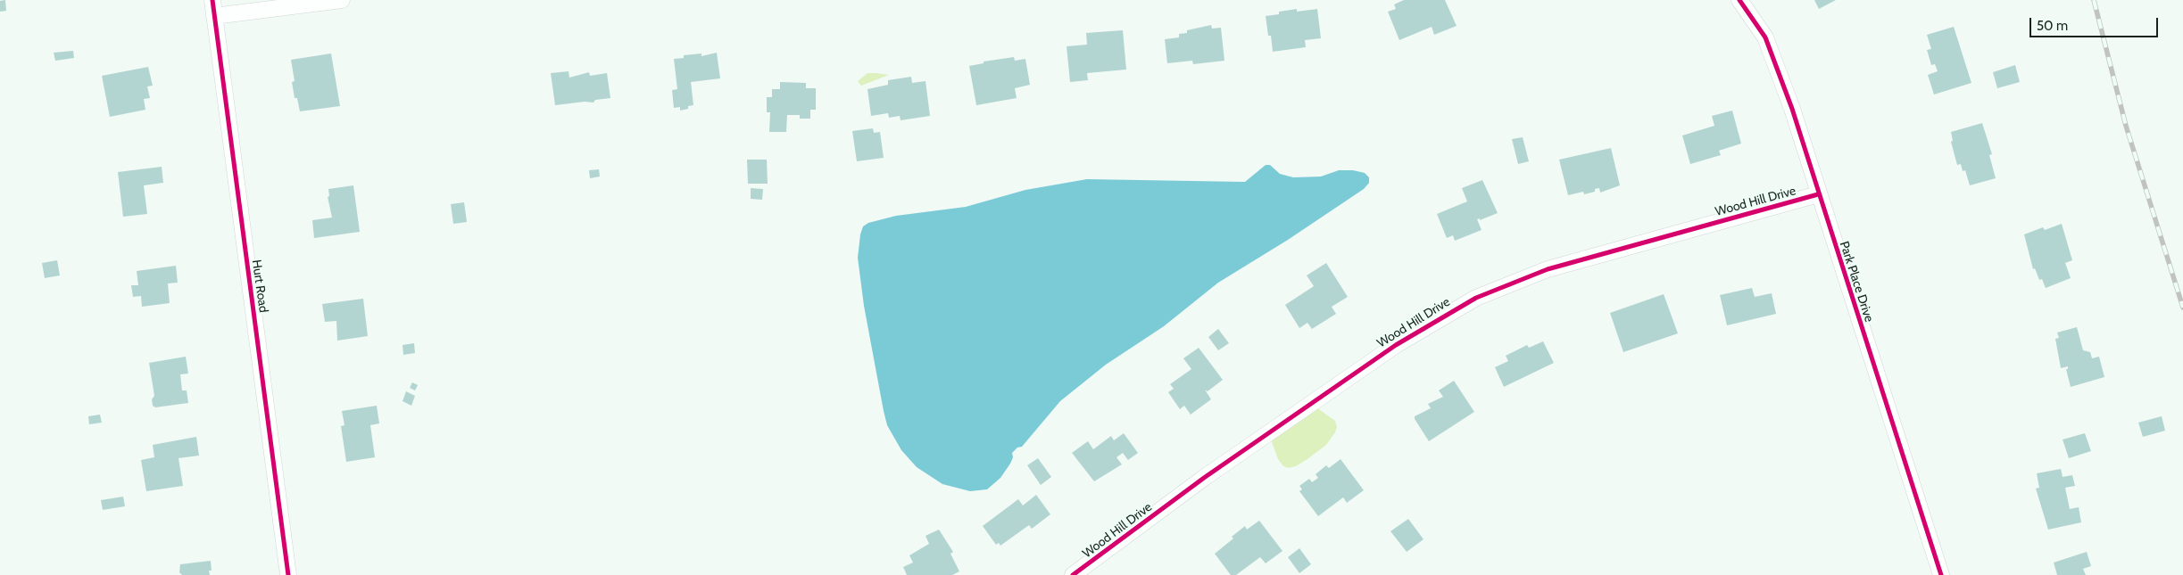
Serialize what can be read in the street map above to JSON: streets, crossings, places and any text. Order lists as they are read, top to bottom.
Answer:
{
  "streets": {
    "street": ["Wood Hill Drive", "Park Place Drive", "Hurt Road"]
  },
  "crossings": [
    ["Wood Hill Drive", "Park Place Drive"]
  ],
  "scale_bar": "50 m"
}
